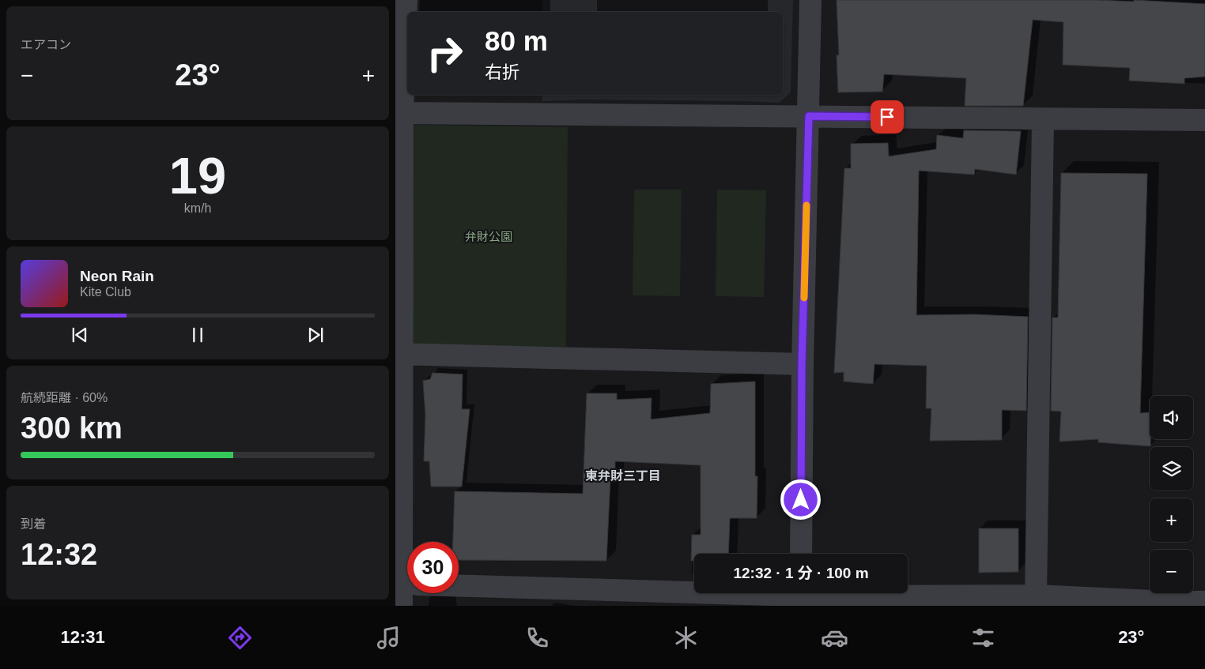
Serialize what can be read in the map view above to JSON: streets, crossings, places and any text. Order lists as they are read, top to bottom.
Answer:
{
  "districts": ["東弁財三丁目"],
  "parks": ["弁財公園"],
  "page": {
    "tile": [
      "エアコン",
      ["19", "km/h"],
      ["航続距離 · 60%", "300 km"],
      ["到着", "12:32"]
    ],
    "turn": ["80 m", "右折"],
    "heat": ["−", "23°", "+"],
    "song": ["Neon Rain", "Kite Club"],
    "map_buttons": ["+", "−"],
    "limit": "30",
    "trip": "12:32 · 1 分 · 100 m",
    "tabs": ["12:31", "23°"]
  }
}
